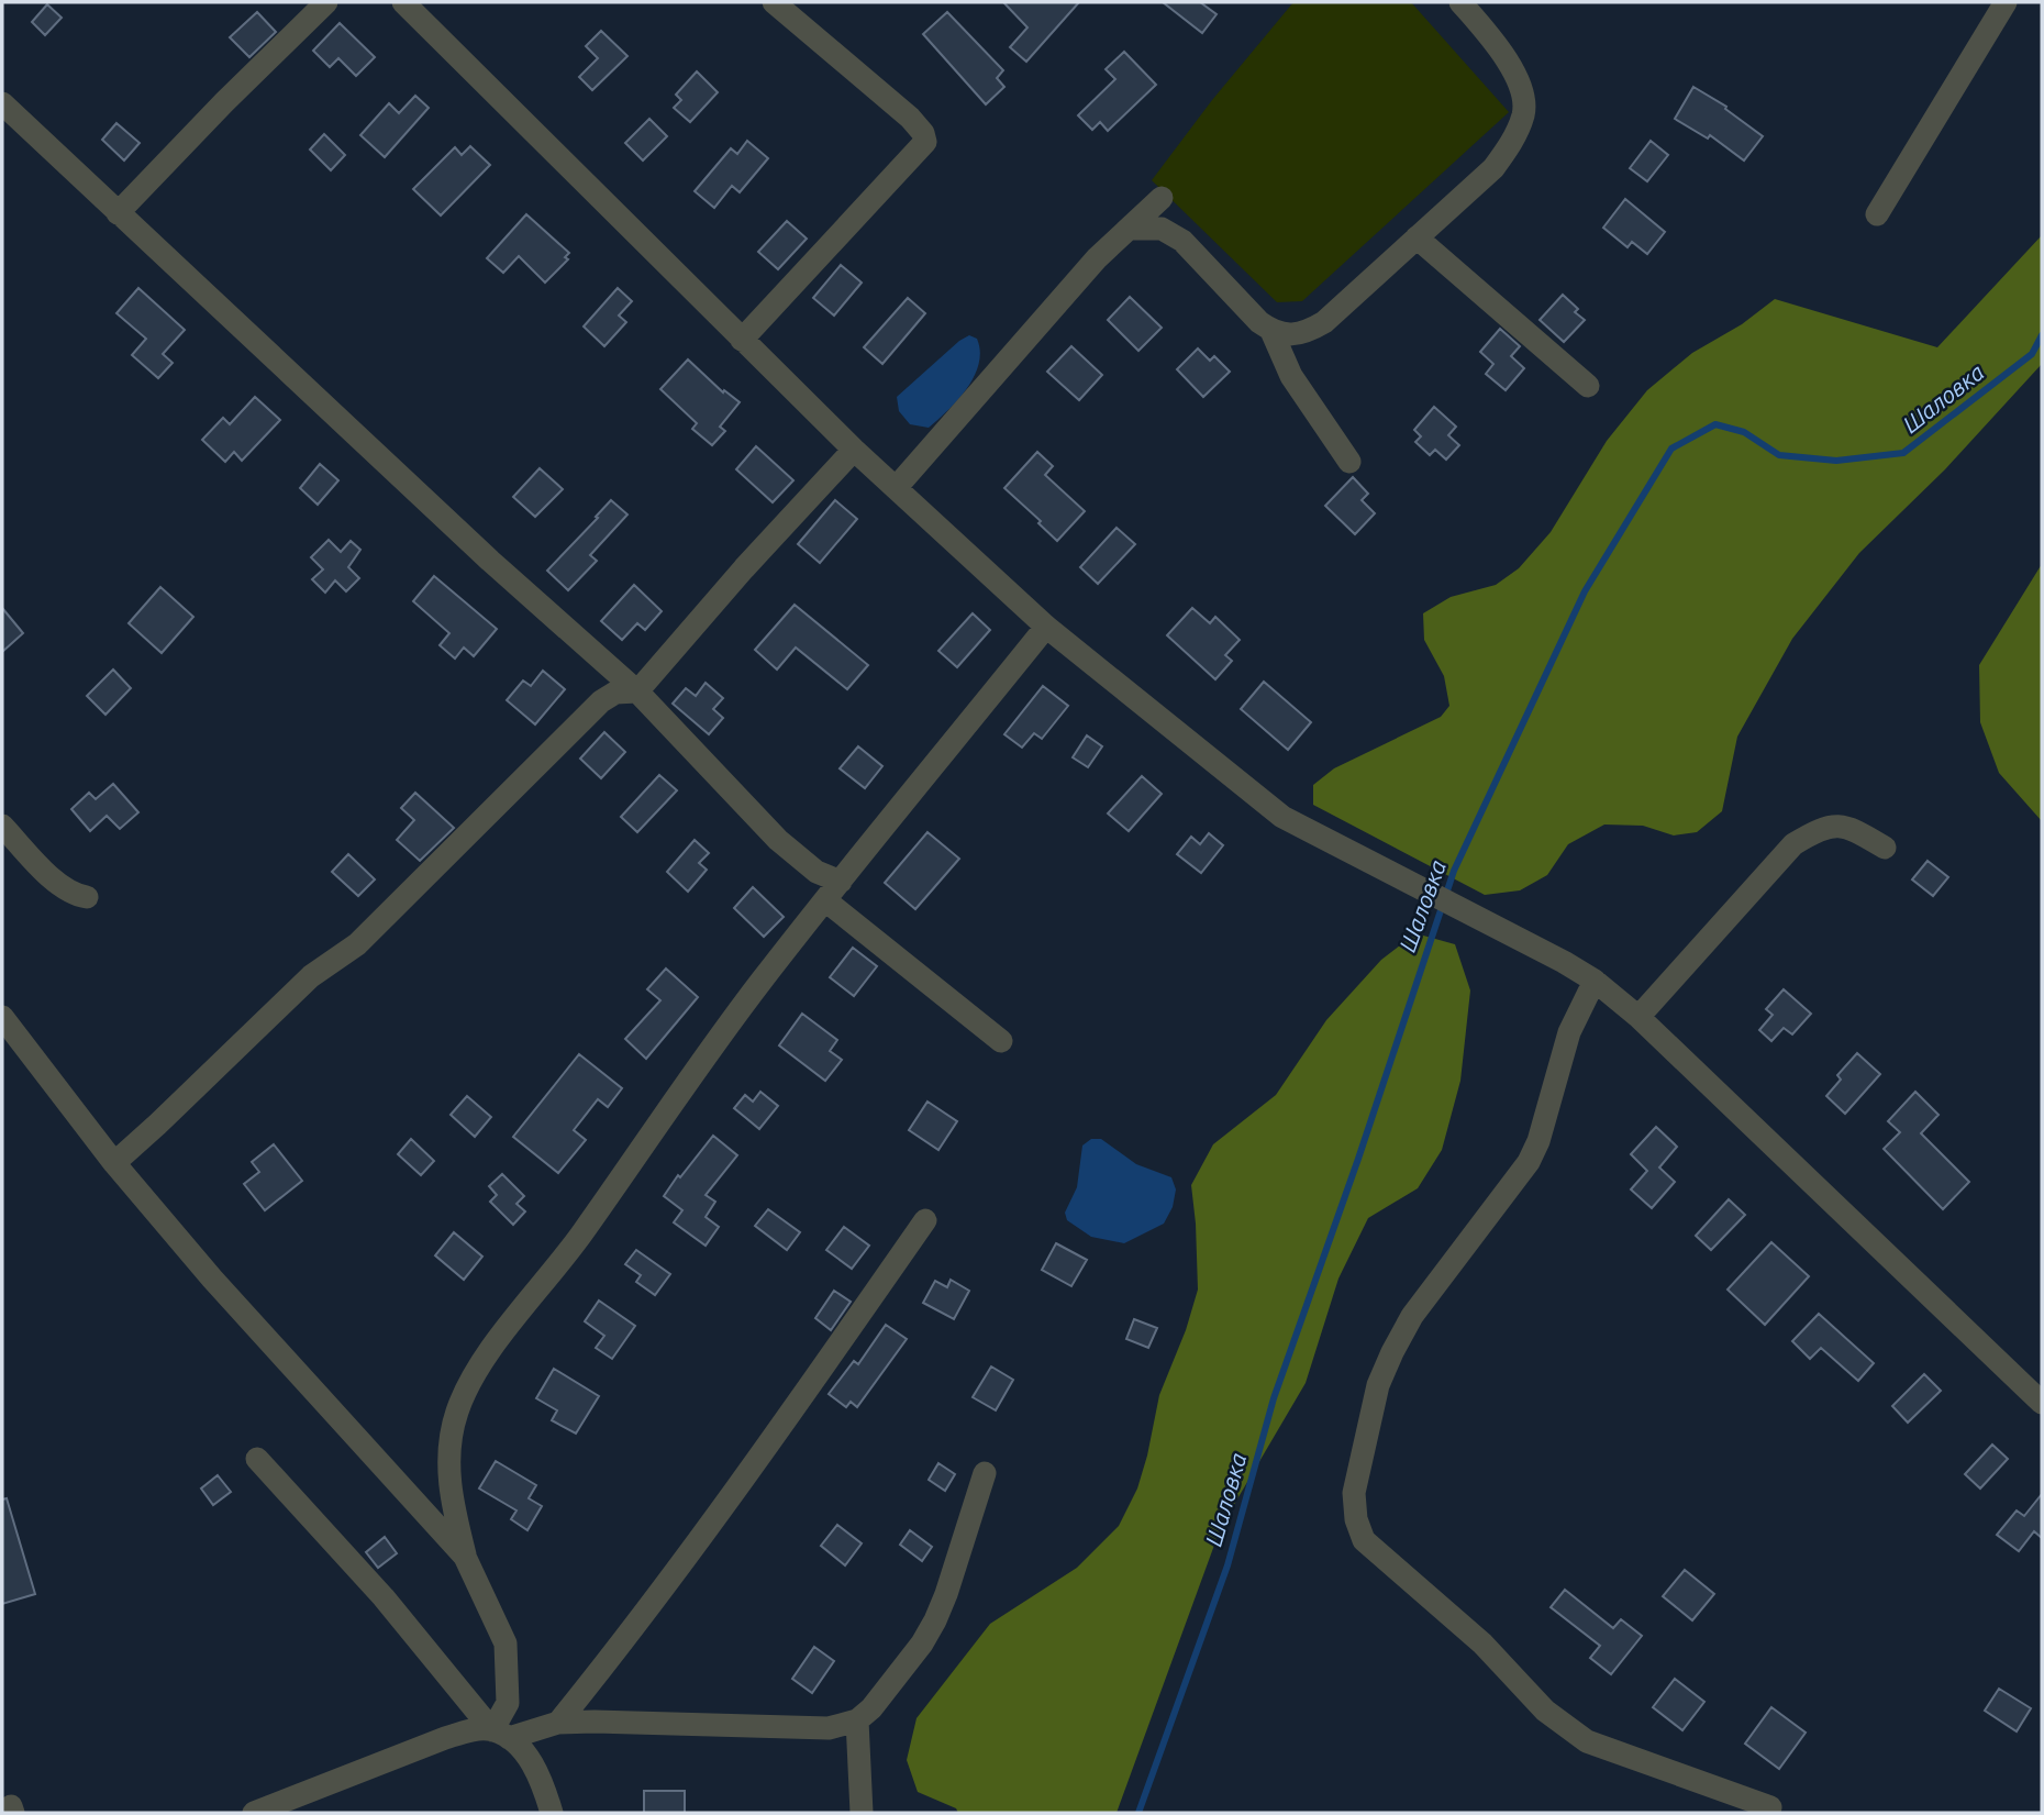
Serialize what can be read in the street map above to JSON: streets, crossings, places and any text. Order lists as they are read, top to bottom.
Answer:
{
  "water": ["Шаловка"]
}
